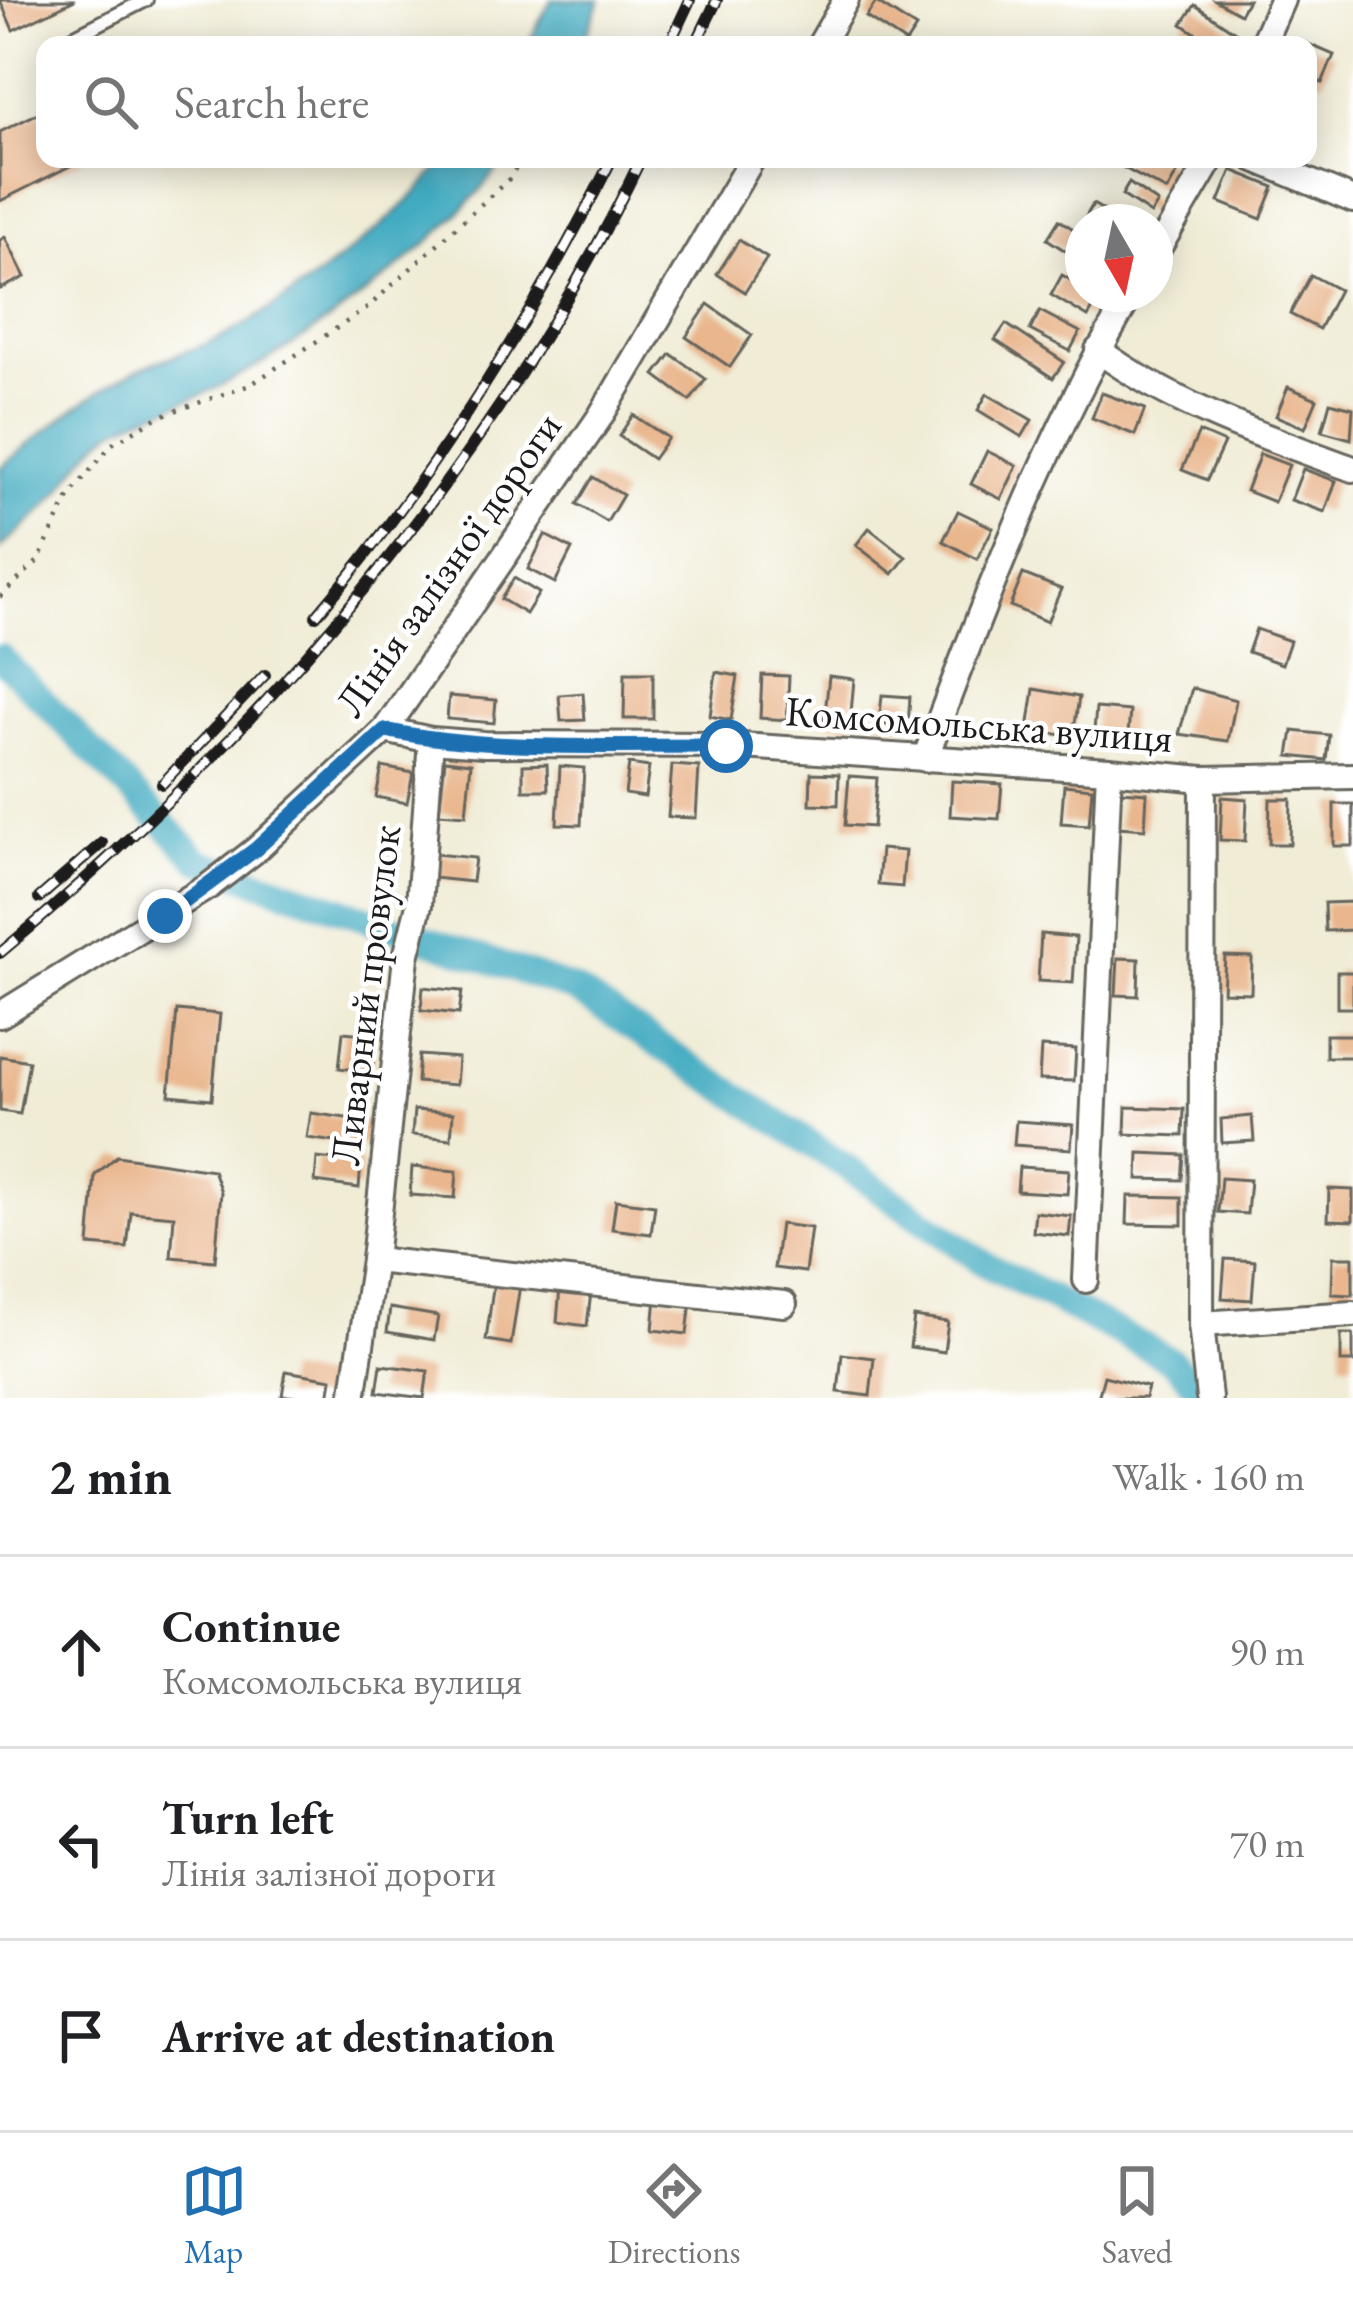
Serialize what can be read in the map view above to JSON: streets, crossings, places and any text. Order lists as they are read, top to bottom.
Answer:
{
  "streets": {
    "street": ["Лінія залізної дороги", "Комсомольська вулиця", "Ливарний провулок"]
  },
  "crossings": [
    ["Лінія залізної дороги", "Комсомольська вулиця"],
    ["Комсомольська вулиця", "Ливарний провулок"]
  ],
  "north": "bottom",
  "page": {
    "search": "Search here",
    "heading": ["2 min", "Walk · 160 m"],
    "list": [
      ["Continue", "Комсомольська вулиця", "90 m"],
      ["Turn left", "Лінія залізної дороги", "70 m"],
      "Arrive at destination"
    ],
    "nav": ["Map", "Directions", "Saved"]
  }
}
